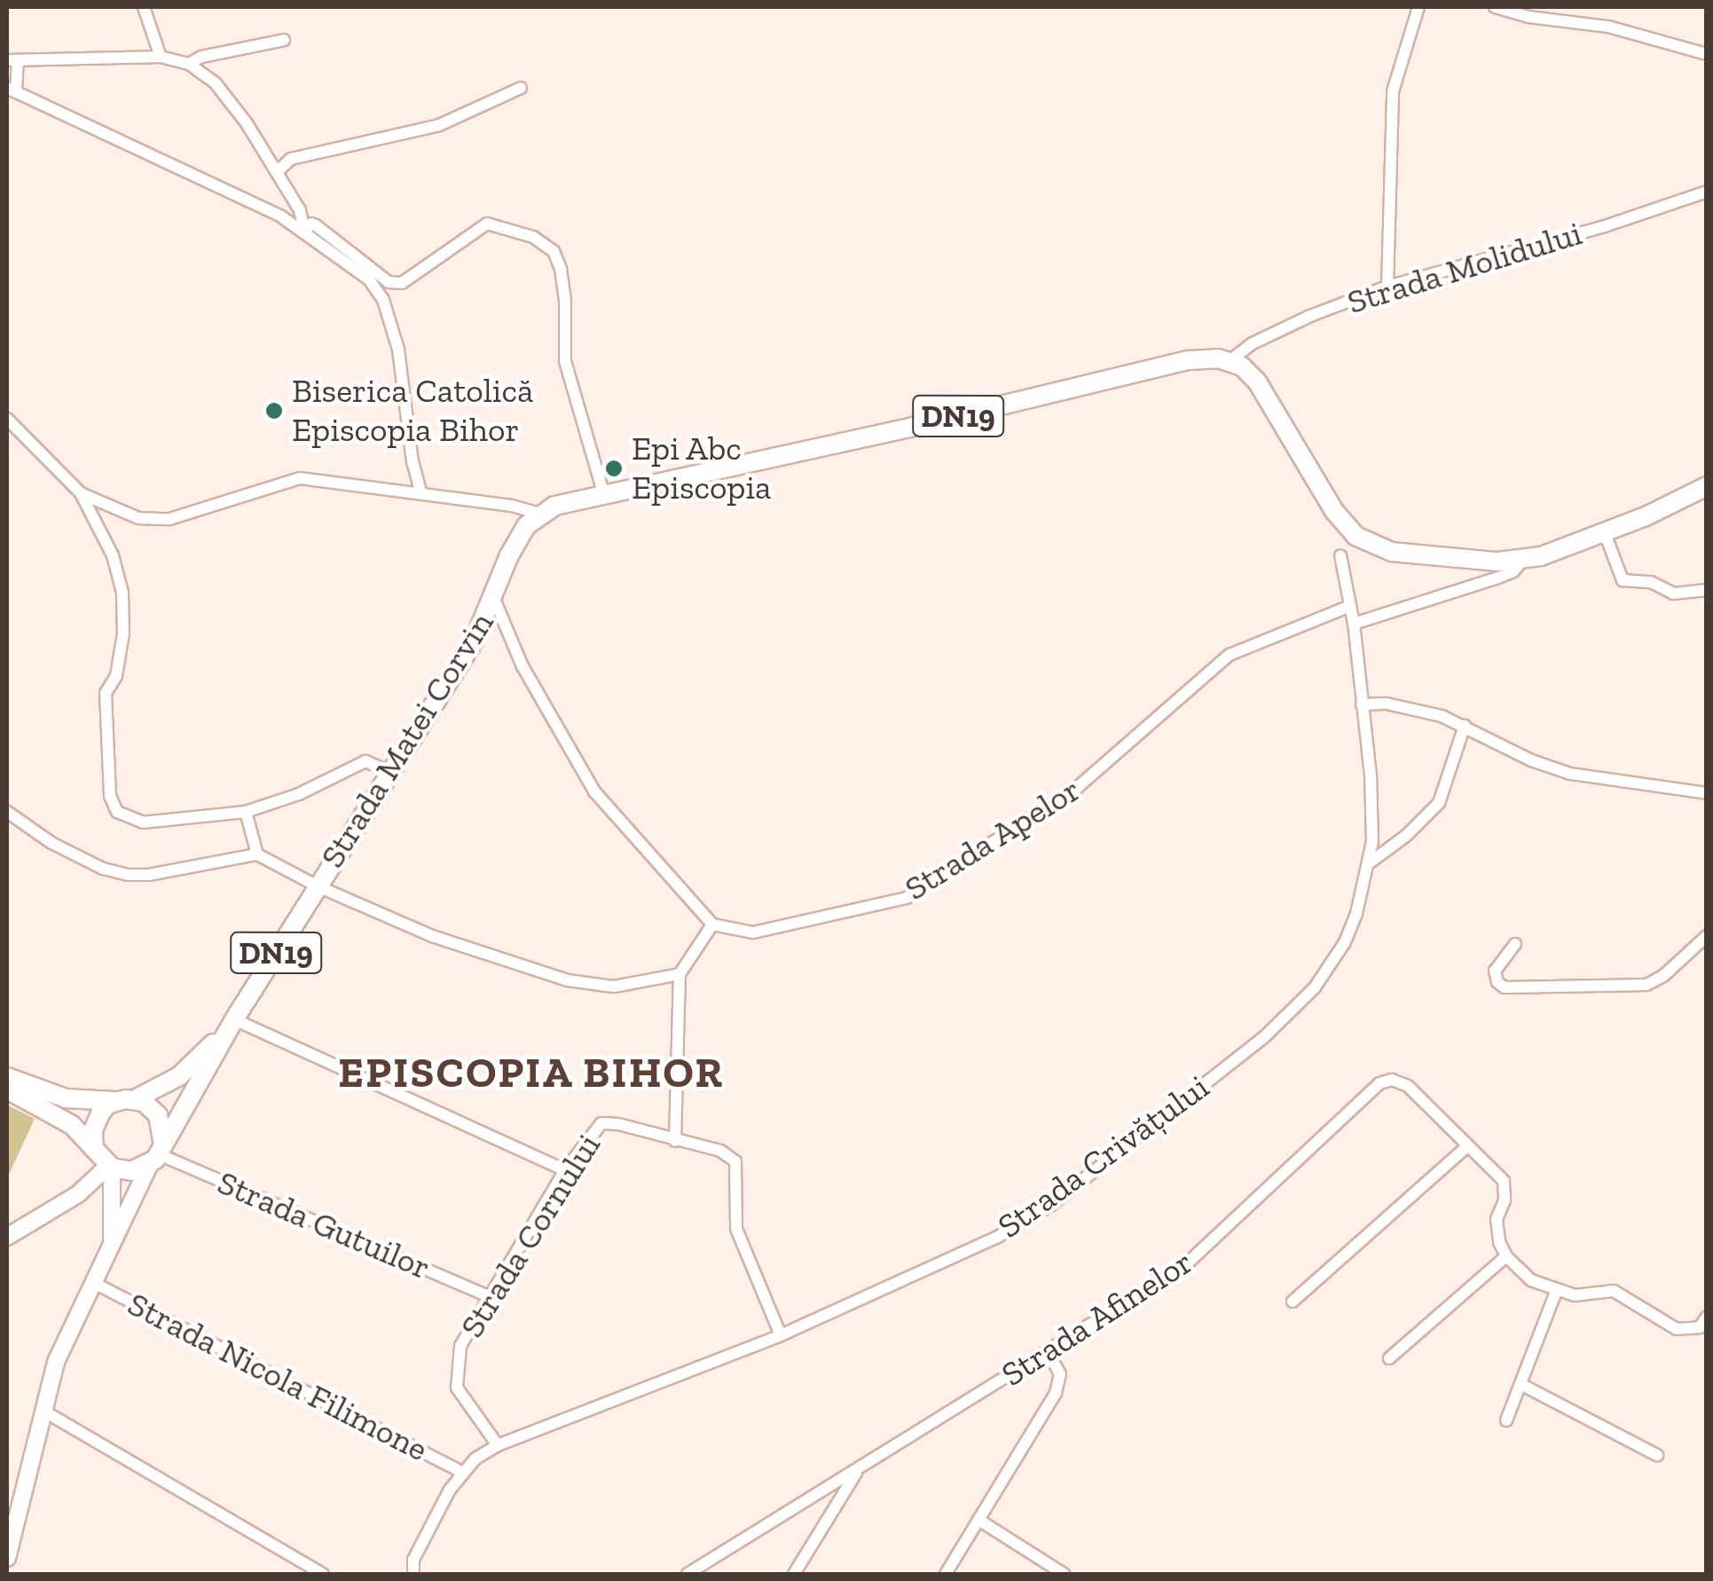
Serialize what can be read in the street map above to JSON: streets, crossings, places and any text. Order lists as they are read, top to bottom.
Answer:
{
  "streets": {
    "main road": ["DN19", "Strada Matei Corvin"],
    "street": [
      "Strada Molidului",
      "Strada Apelor",
      "Strada Crivățului",
      "Strada Gutuilor",
      "Strada Cornului",
      "Strada Afinelor",
      "Strada Nicola Filimone"
    ]
  },
  "crossings": [
    ["Strada Molidului", "DN19"],
    ["DN19", "Strada Matei Corvin"],
    ["DN19", "Strada Gutuilor"],
    ["Strada Matei Corvin", "Strada Gutuilor"],
    ["Strada Matei Corvin", "Strada Nicola Filimone"],
    ["Strada Apelor", "Strada Crivățului"],
    ["Strada Crivățului", "Strada Cornului"],
    ["Strada Crivățului", "Strada Nicola Filimone"],
    ["Strada Gutuilor", "Strada Cornului"]
  ],
  "districts": ["EPISCOPIA BIHOR"],
  "places": ["Biserica Catolică Episcopia Bihor", "Epi Abc Episcopia"]
}
